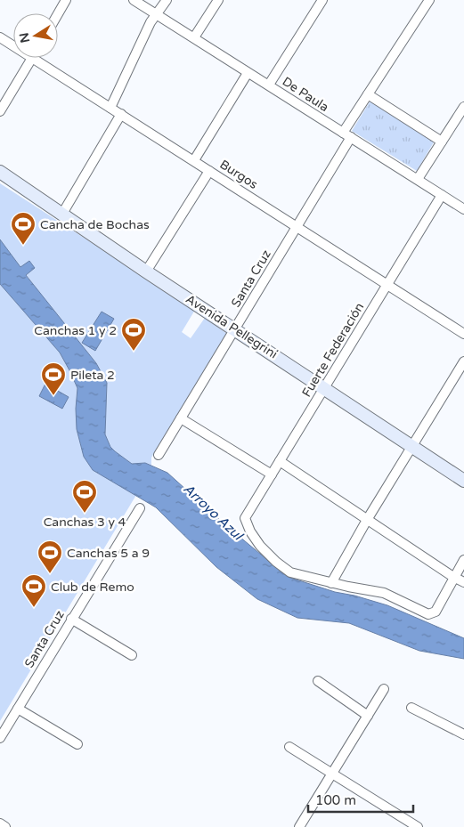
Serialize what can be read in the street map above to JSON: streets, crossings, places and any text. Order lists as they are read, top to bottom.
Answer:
{
  "streets": {
    "main road": ["Avenida Pellegrini"],
    "street": [
      "De Paula",
      "Burgos",
      "Santa Cruz",
      "Fuerte Federación"
    ]
  },
  "crossings": [
    ["De Paula", "Santa Cruz"],
    ["De Paula", "Fuerte Federación"],
    ["Burgos", "Santa Cruz"],
    ["Burgos", "Fuerte Federación"],
    ["Santa Cruz", "Avenida Pellegrini"],
    ["Avenida Pellegrini", "Fuerte Federación"]
  ],
  "water": ["Arroyo Azul"],
  "places": {
    "sports": [
      "Cancha de Bochas",
      "Canchas 1 y 2",
      "Pileta 2",
      "Canchas 3 y 4",
      "Canchas 5 a 9",
      "Club de Remo"
    ]
  },
  "scale_bar": "100 m",
  "north": "left"
}
